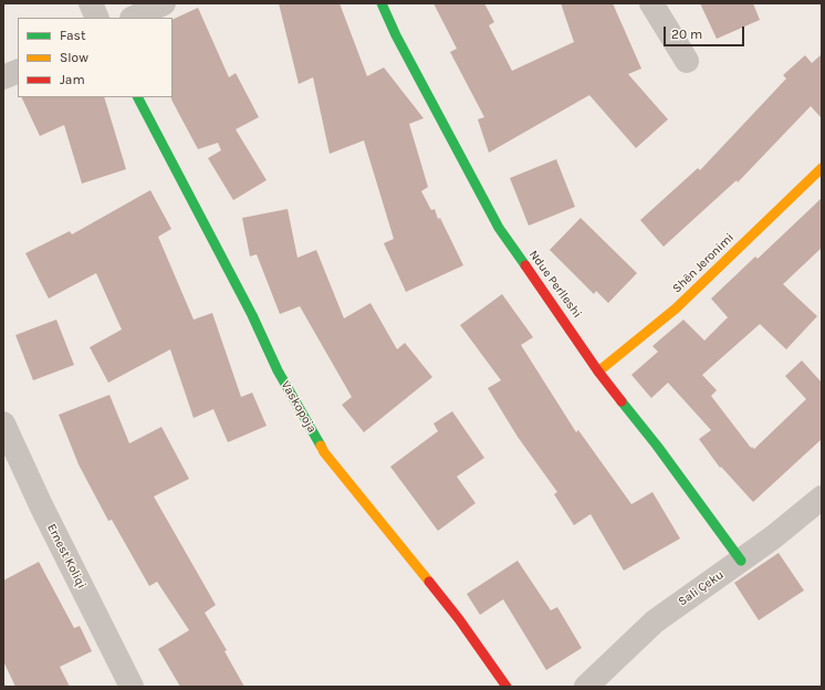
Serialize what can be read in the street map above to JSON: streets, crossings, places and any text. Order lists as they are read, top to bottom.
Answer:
{
  "streets": {
    "street": [
      "Shën Jeronimi",
      "Ndue Perlleshi",
      "Vaskopoja",
      "Ernest Koliqi",
      "Sali Çeku"
    ]
  },
  "crossings": [
    ["Shën Jeronimi", "Ndue Perlleshi"],
    ["Ndue Perlleshi", "Sali Çeku"]
  ],
  "legend": ["Fast", "Slow", "Jam"],
  "scale_bar": "20 m"
}
